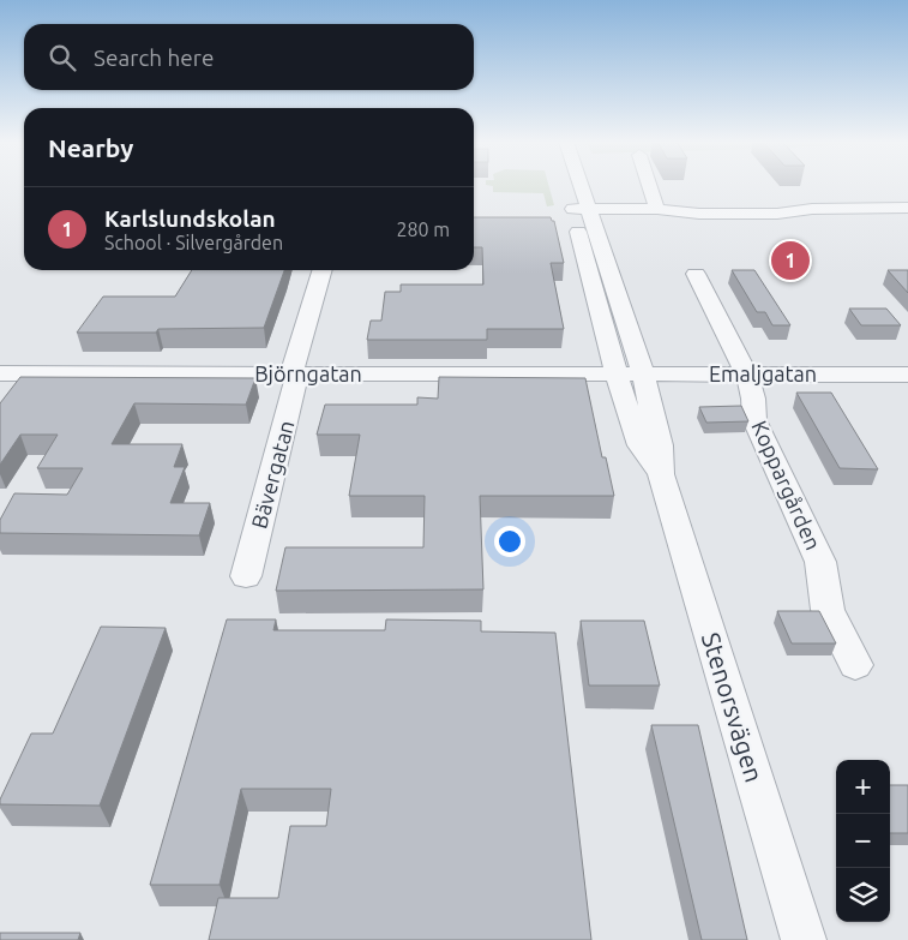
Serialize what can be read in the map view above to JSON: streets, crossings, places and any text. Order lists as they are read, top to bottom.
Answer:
{
  "streets": {
    "street": [
      "Björngatan",
      "Emaljgatan",
      "Bävergatan",
      "Koppargården",
      "Stenorsvägen"
    ]
  },
  "crossings": [
    ["Björngatan", "Emaljgatan"],
    ["Björngatan", "Bävergatan"],
    ["Björngatan", "Stenorsvägen"],
    ["Emaljgatan", "Koppargården"],
    ["Emaljgatan", "Stenorsvägen"]
  ],
  "page": {
    "search": "Search here",
    "heading": "Nearby",
    "list": [
      {
        "mark": "1",
        "name": "Karlslundskolan",
        "note": "School · Silvergården",
        "value": "280 m"
      }
    ],
    "pins": "1",
    "map_buttons": ["+", "−"]
  }
}
